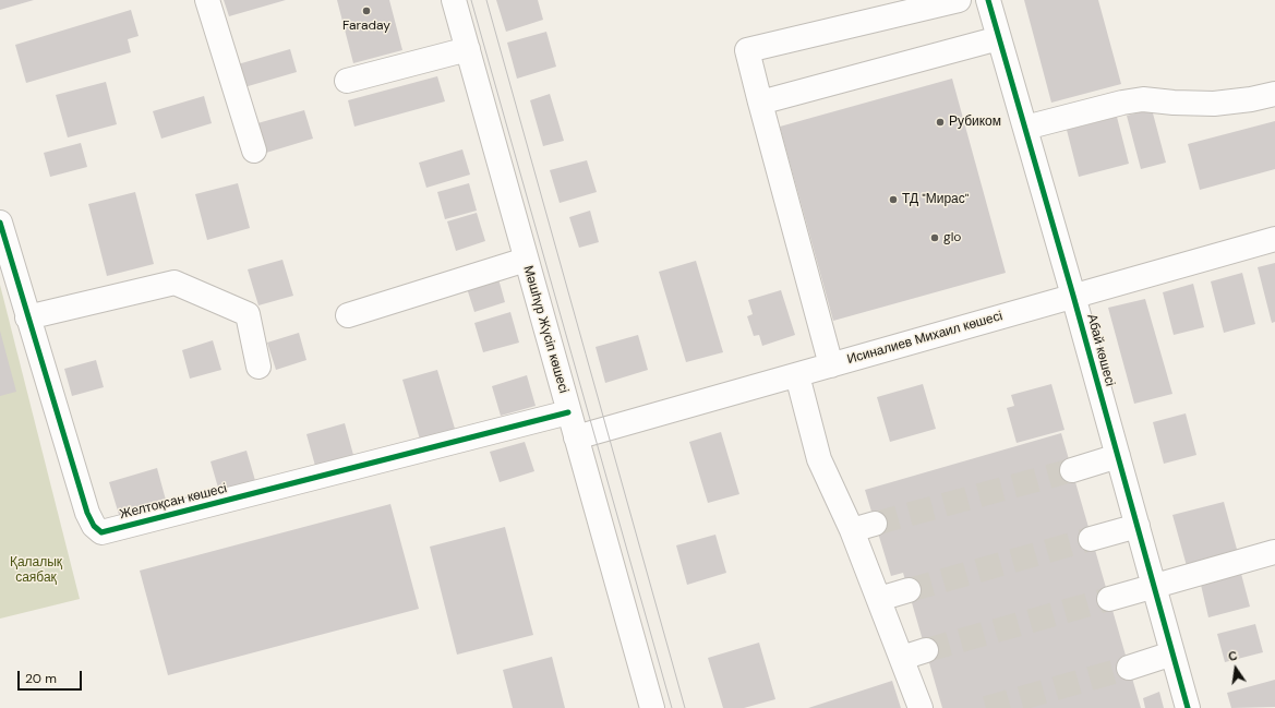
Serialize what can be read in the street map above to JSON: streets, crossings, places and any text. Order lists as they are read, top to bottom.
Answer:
{
  "streets": {
    "street": [
      "Мәшһүр Жүсіп көшесі",
      "Исиналиев Михаил көшесі",
      "Абай көшесі",
      "Желтоқсан көшесі"
    ]
  },
  "crossings": [
    ["Мәшһүр Жүсіп көшесі", "Исиналиев Михаил көшесі"],
    ["Мәшһүр Жүсіп көшесі", "Желтоқсан көшесі"],
    ["Исиналиев Михаил көшесі", "Абай көшесі"]
  ],
  "parks": ["Қалалық саябақ"],
  "places": [
    "Faraday",
    "Рубиком",
    "ТД \"Мирас\"",
    "glo"
  ],
  "scale_bar": "20 m",
  "north": "top"
}
